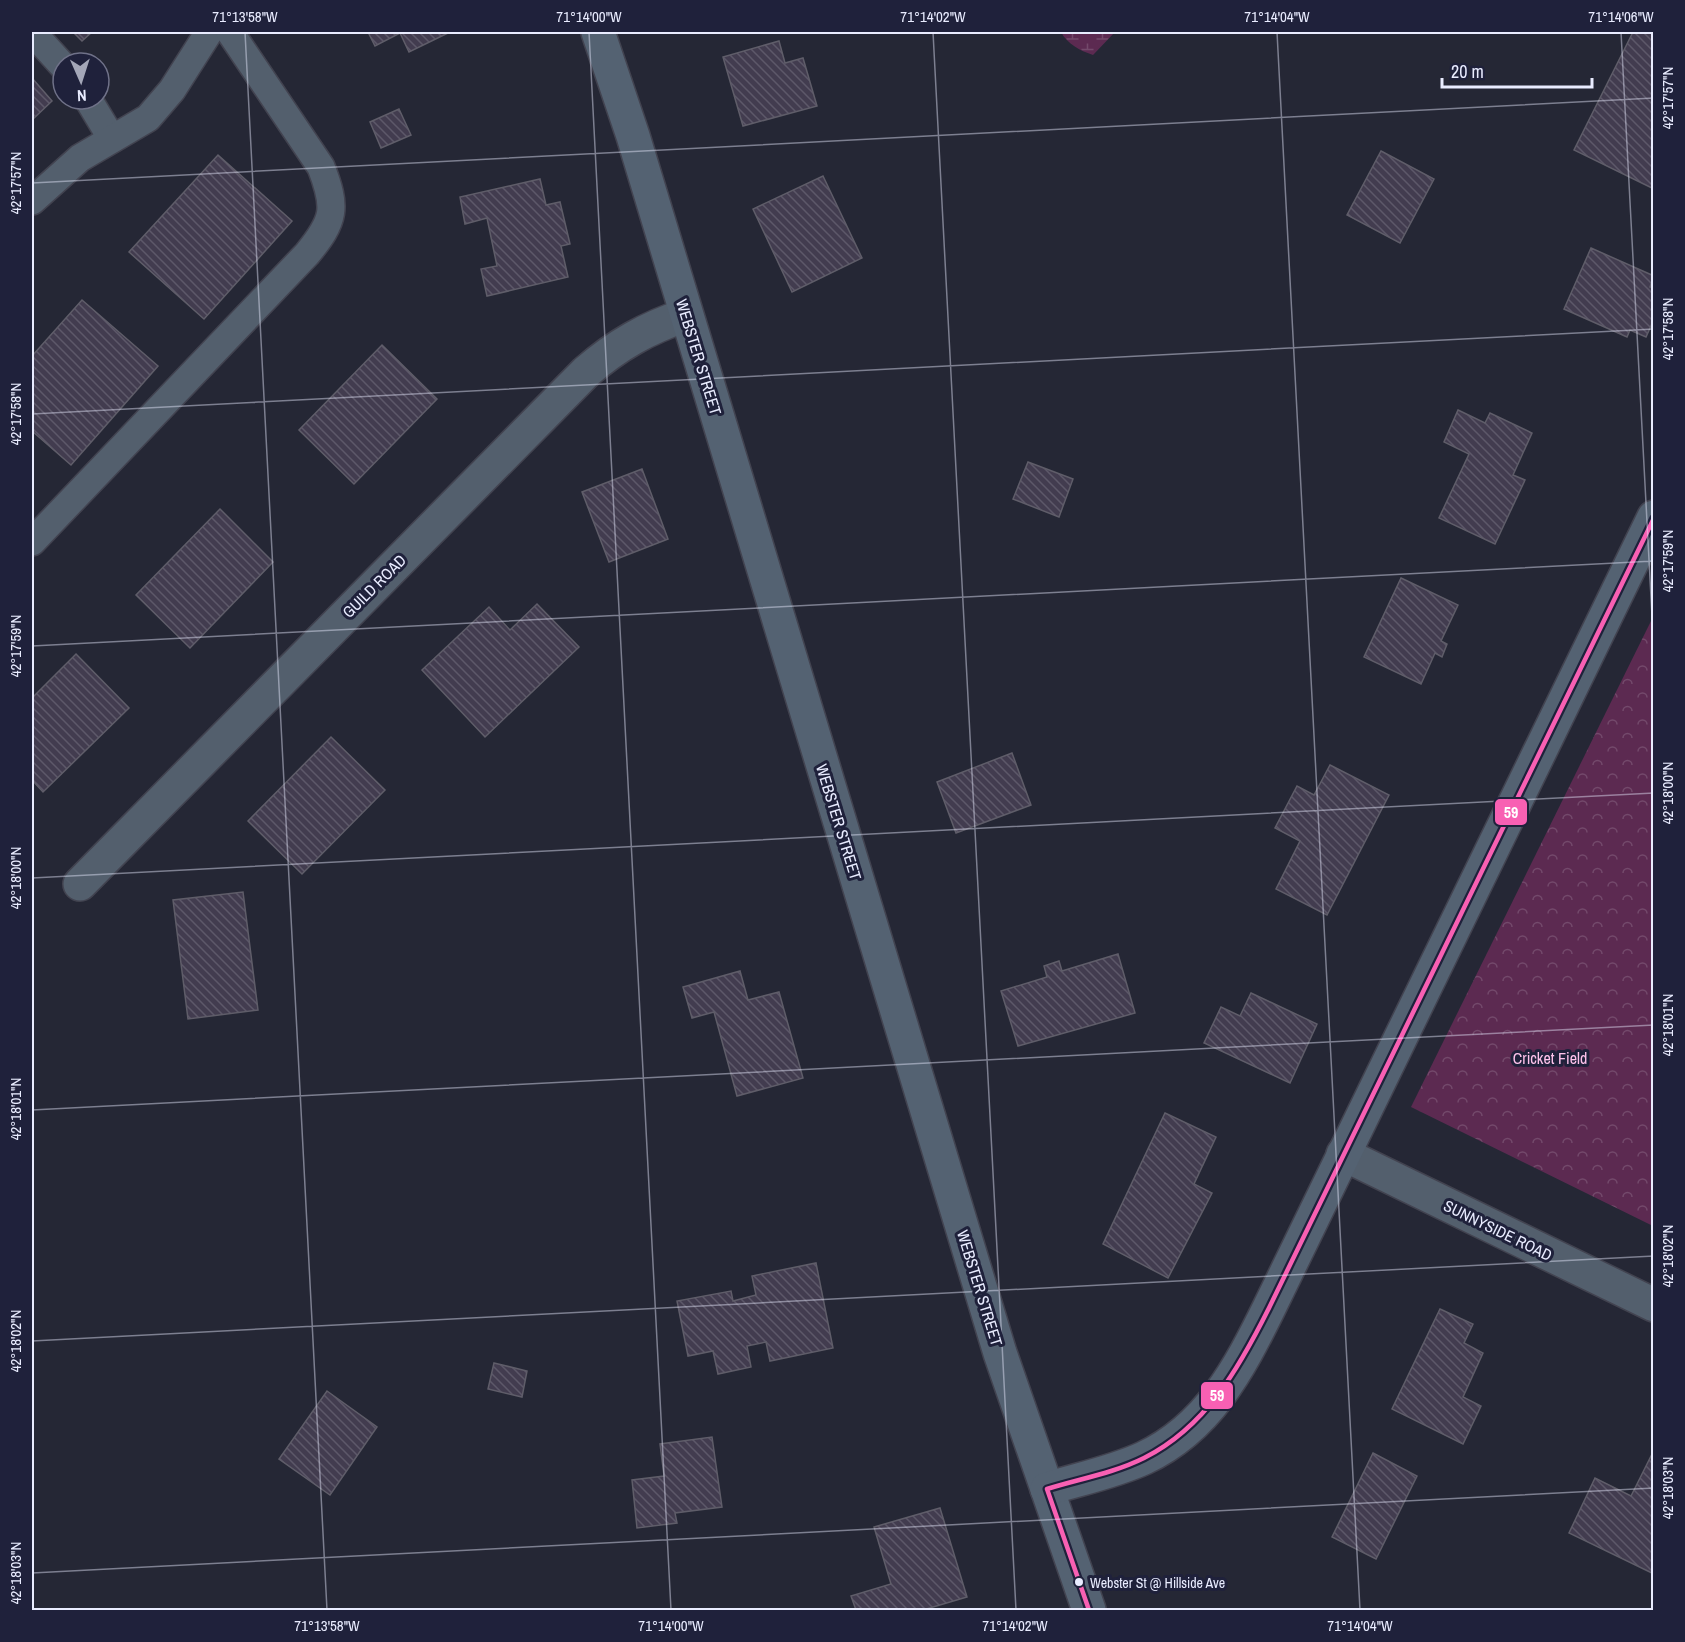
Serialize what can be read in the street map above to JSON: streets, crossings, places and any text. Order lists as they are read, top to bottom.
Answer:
{
  "streets": {
    "street": ["WEBSTER STREET", "GUILD ROAD", "SUNNYSIDE ROAD"]
  },
  "crossings": [
    ["WEBSTER STREET", "GUILD ROAD"]
  ],
  "parks": ["Cricket Field"],
  "places": ["Webster St @ Hillside Ave"],
  "lines": ["transit line 59"],
  "scale_bar": "20 m",
  "north": "bottom",
  "coordinates": [
    "71°13'58\"W",
    "71°14'00\"W",
    "71°14'02\"W",
    "71°14'04\"W",
    "71°14'06\"W",
    "42°17'57\"N",
    "42°17'58\"N",
    "42°17'59\"N",
    "42°18'00\"N",
    "42°18'01\"N",
    "42°18'02\"N",
    "42°18'03\"N"
  ]
}
